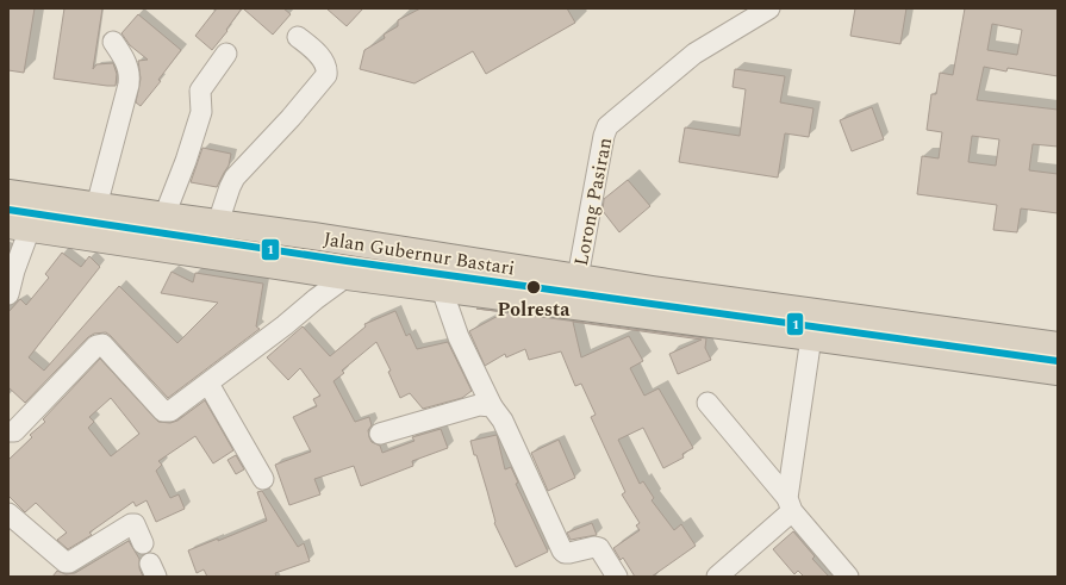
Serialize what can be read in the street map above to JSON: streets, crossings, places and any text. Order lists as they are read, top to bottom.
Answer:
{
  "streets": {
    "highway": ["Jalan Gubernur Bastari"],
    "street": ["Lorong Pasiran"]
  },
  "crossings": [
    ["Lorong Pasiran", "Jalan Gubernur Bastari"]
  ],
  "places": ["Polresta"],
  "lines": ["transit line 1"]
}
